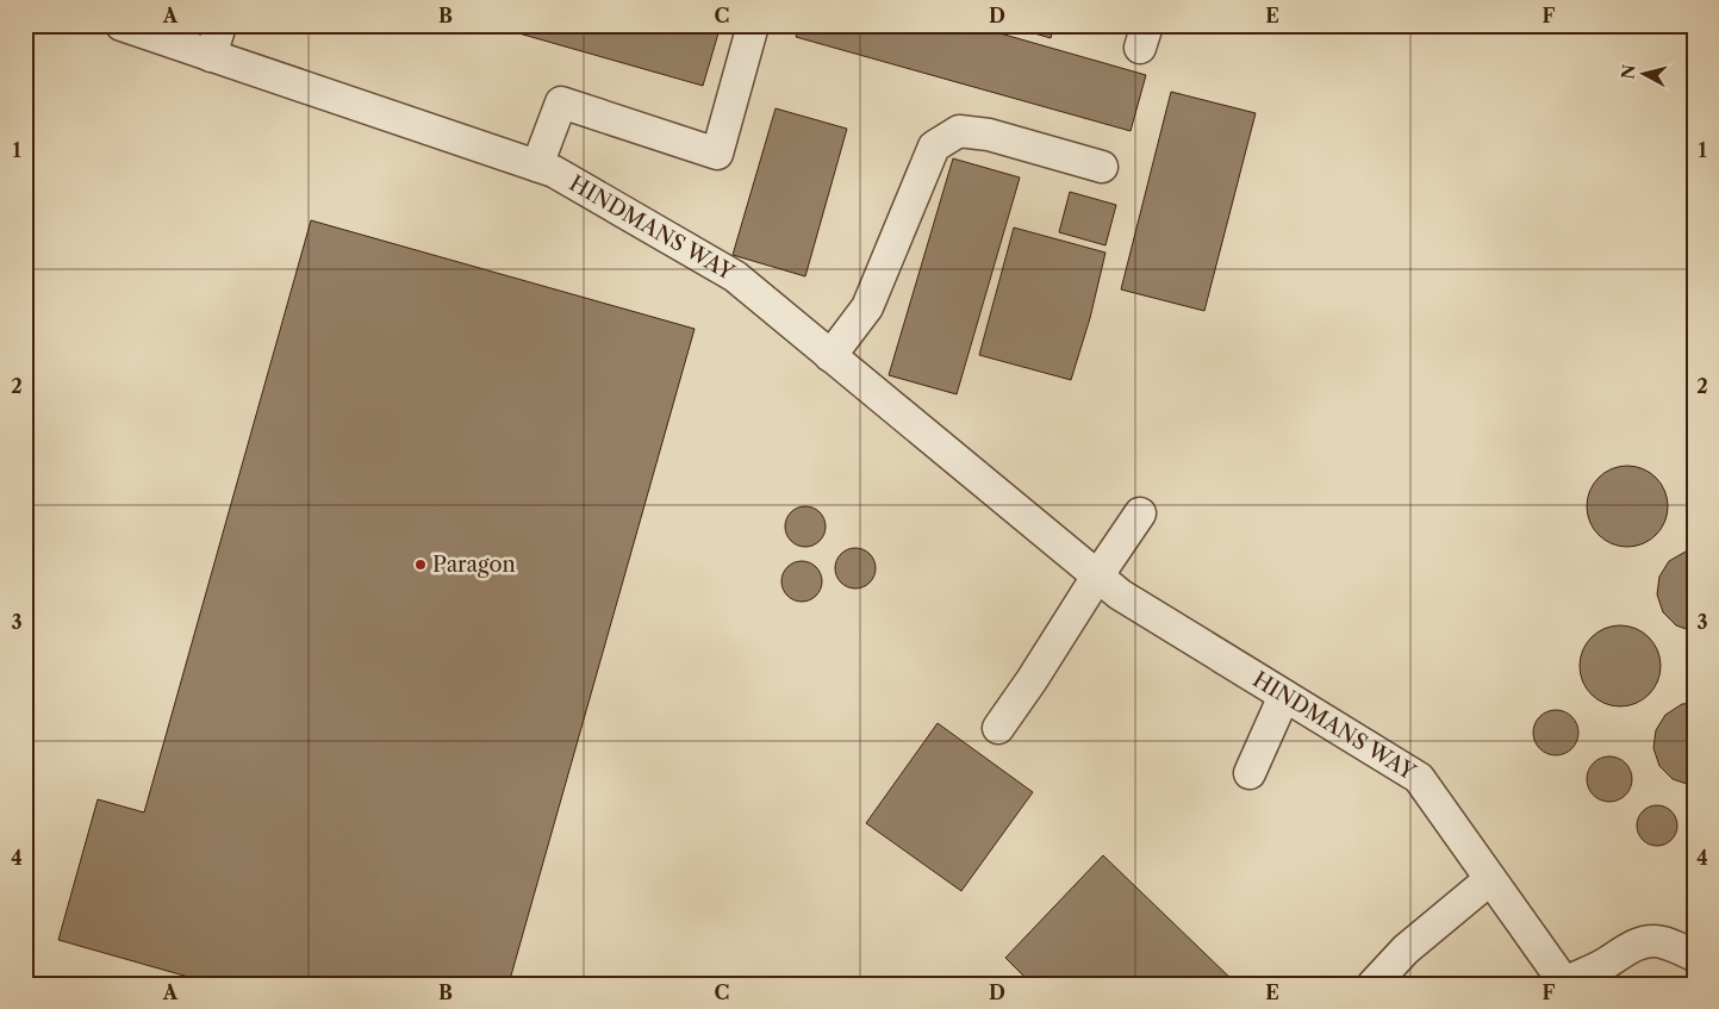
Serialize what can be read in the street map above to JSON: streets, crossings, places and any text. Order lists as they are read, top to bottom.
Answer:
{
  "streets": {
    "street": ["HINDMANS WAY"]
  },
  "places": ["Paragon"],
  "north": "left",
  "grid": {
    "columns": [
      "A",
      "B",
      "C",
      "D",
      "E",
      "F"
    ],
    "rows": [
      "1",
      "2",
      "3",
      "4"
    ]
  }
}
